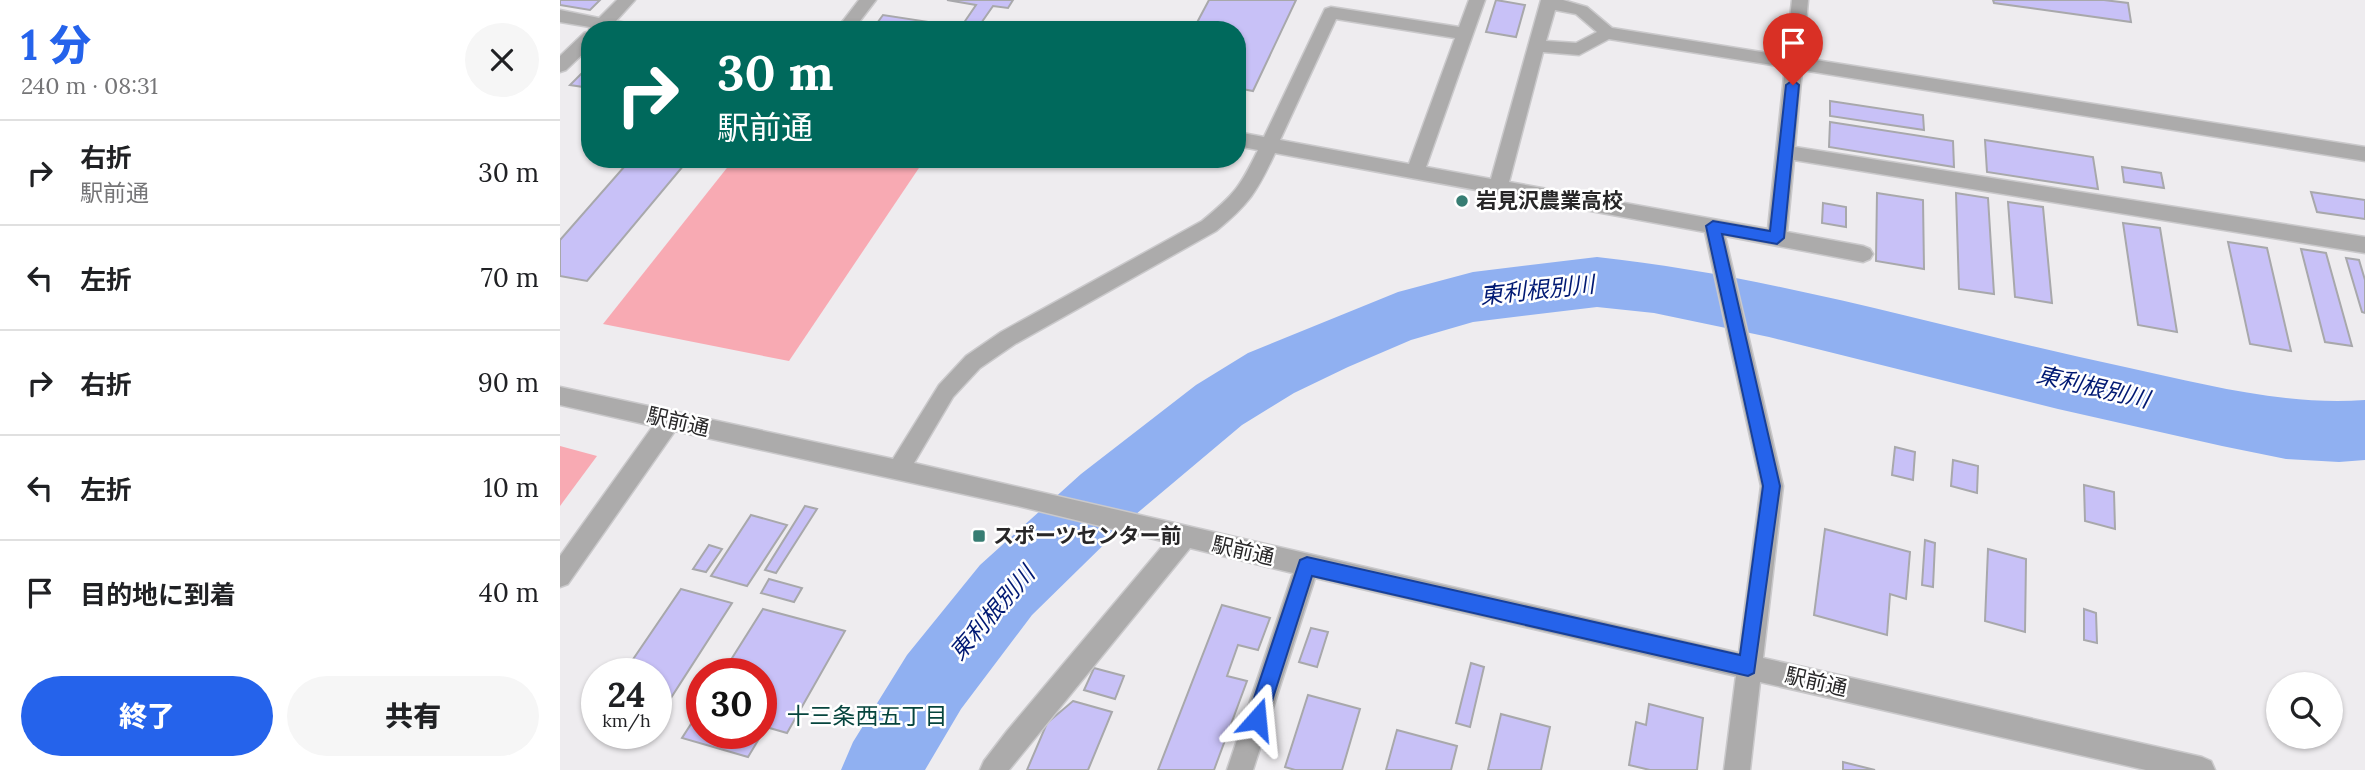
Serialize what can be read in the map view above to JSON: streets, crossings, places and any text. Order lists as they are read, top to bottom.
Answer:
{
  "streets": {
    "street": ["駅前通"]
  },
  "districts": ["十三条西五丁目"],
  "water": ["東利根別川"],
  "places": {
    "other": ["岩見沢農業高校"],
    "transit": ["スポーツセンター前"]
  },
  "page": {
    "heading": ["1 分", "240 m · 08:31"],
    "turn": ["30 m", "駅前通"],
    "list": [
      {
        "name": "右折",
        "note": "駅前通",
        "value": "30 m"
      },
      {
        "name": "左折",
        "value": "70 m"
      },
      {
        "name": "右折",
        "value": "90 m"
      },
      {
        "name": "左折",
        "value": "10 m"
      },
      {
        "name": "目的地に到着",
        "value": "40 m"
      }
    ],
    "speed": "24 km/h",
    "limit": "30",
    "buttons": ["終了", "共有"]
  }
}
